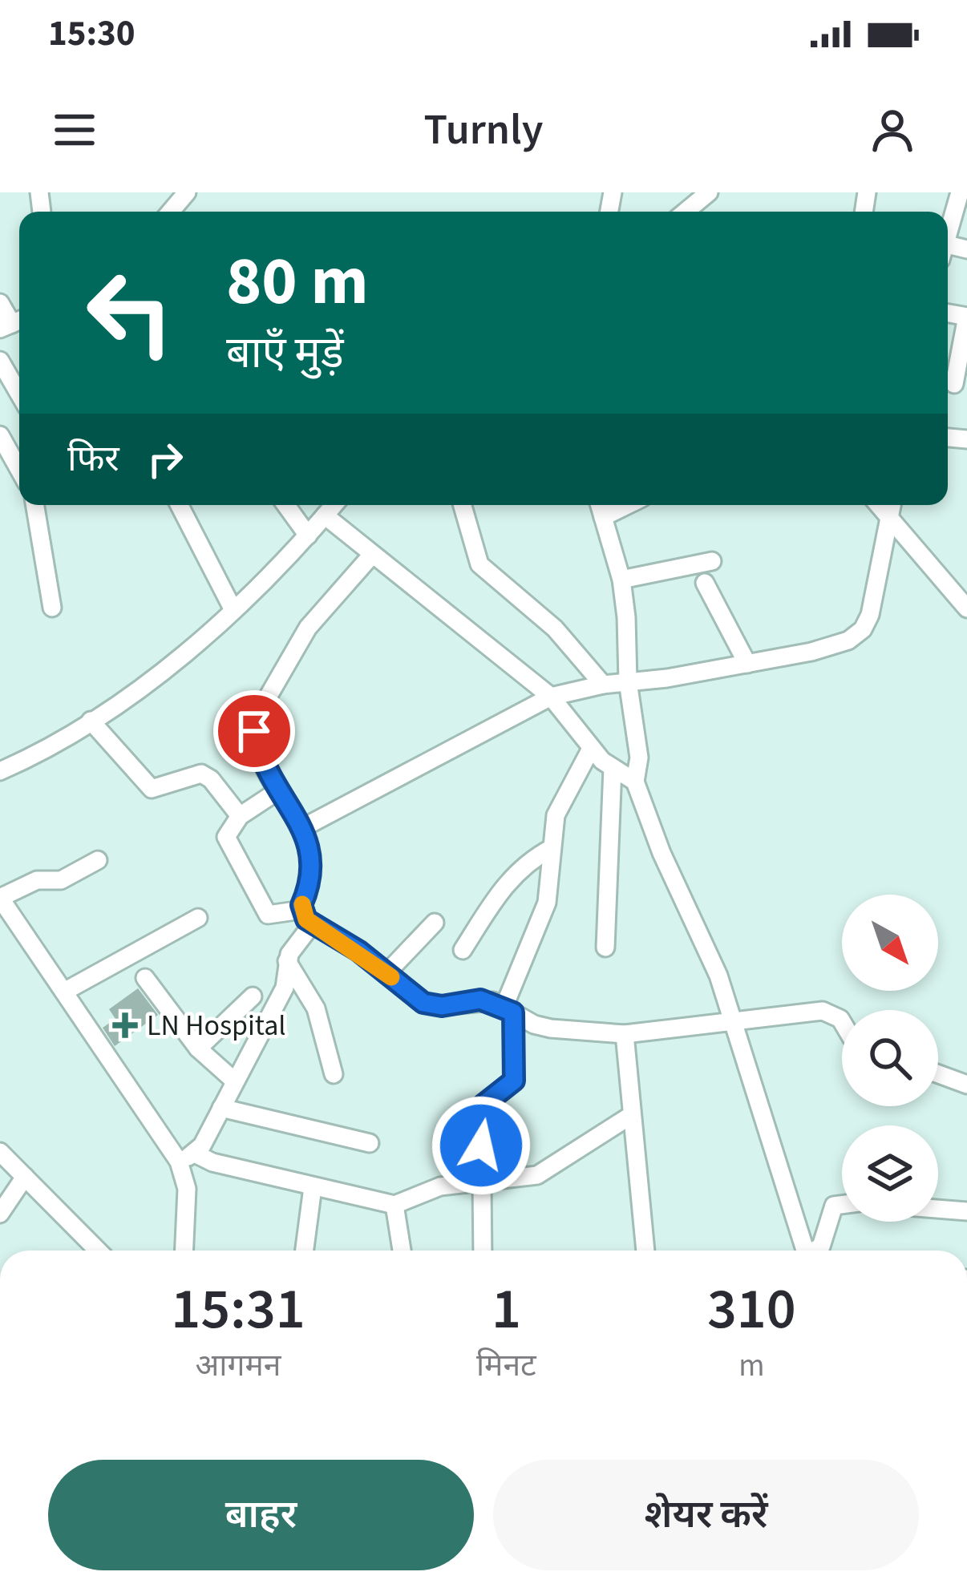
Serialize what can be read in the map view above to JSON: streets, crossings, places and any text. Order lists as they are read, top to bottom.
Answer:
{
  "places": {
    "health": ["LN Hospital"]
  },
  "north": "bottom right",
  "page": {
    "status": "15:30",
    "header": "Turnly",
    "turn": ["80 m", "बाएँ मुड़ें"],
    "then": "फिर",
    "eta": [
      "15:31",
      "आगमन",
      "1",
      "मिनट",
      "310",
      "m"
    ],
    "buttons": ["बाहर", "शेयर करें"]
  }
}
